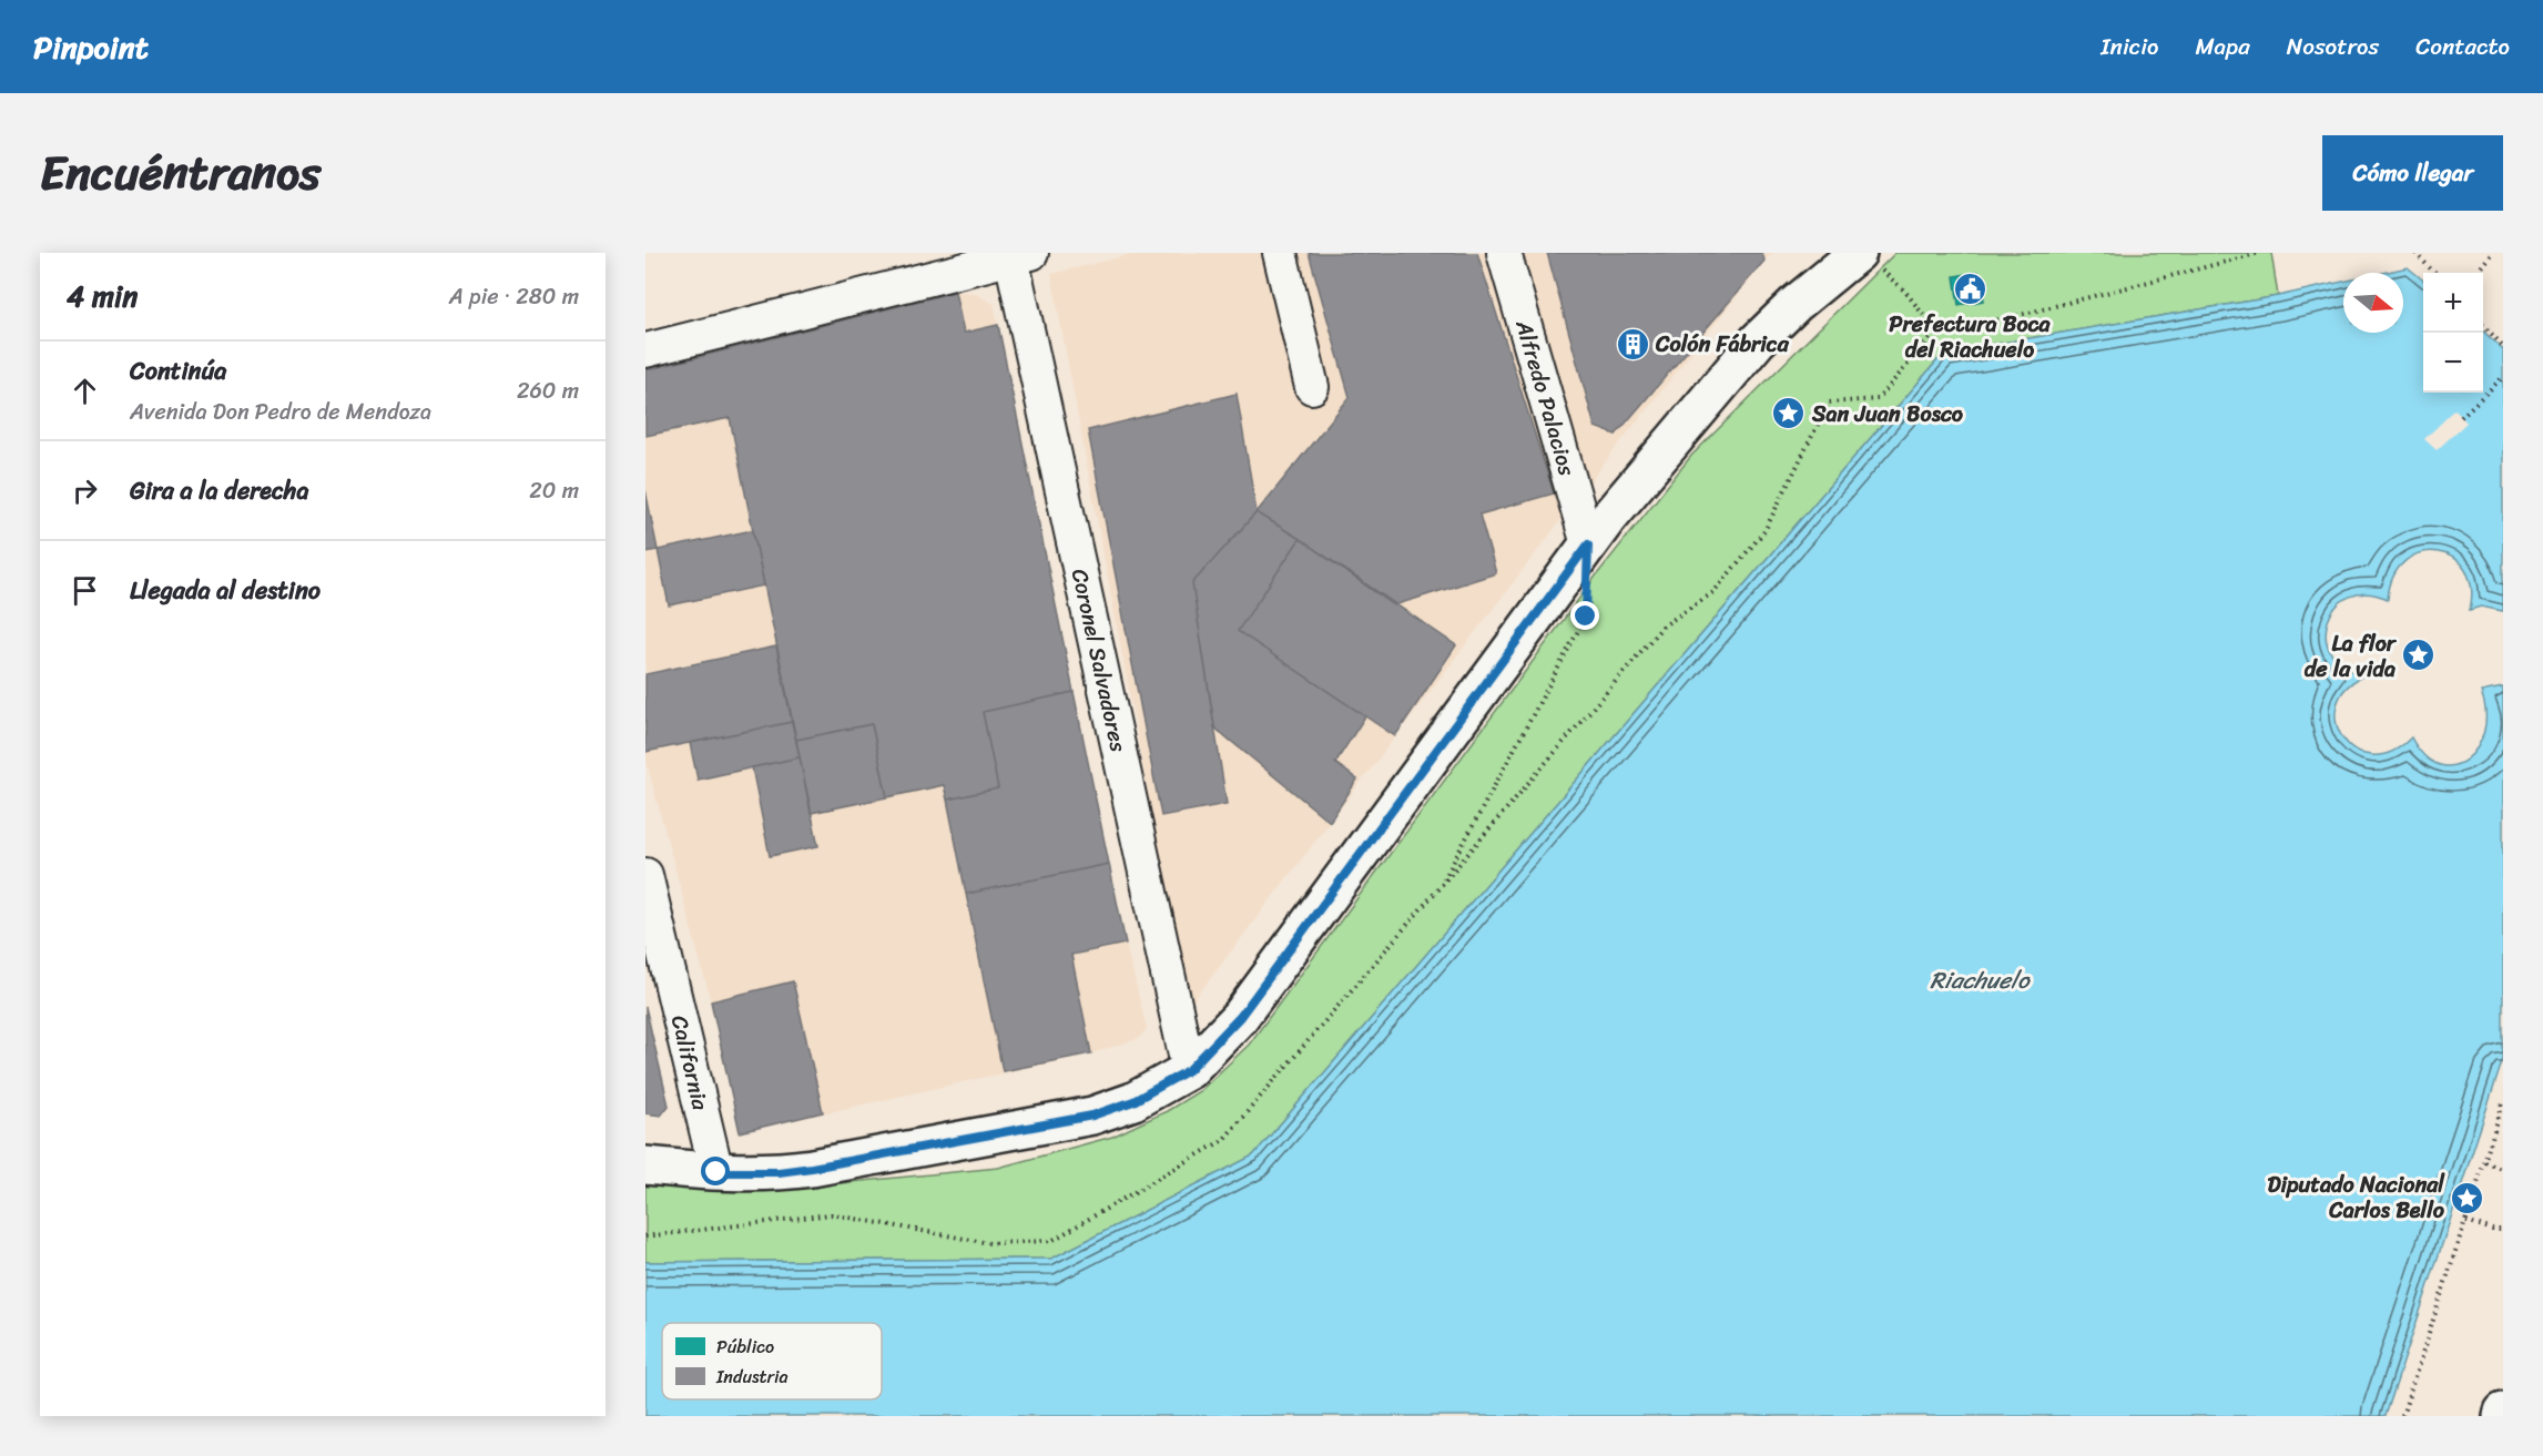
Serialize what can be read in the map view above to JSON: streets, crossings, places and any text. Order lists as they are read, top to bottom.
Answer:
{
  "streets": {
    "street": ["Alfredo Palacios", "Coronel Salvadores", "California"]
  },
  "water": ["Riachuelo"],
  "places": {
    "public building": ["Prefectura Boca del Riachuelo"],
    "building": ["Colón Fábrica"],
    "place": ["San Juan Bosco", "La flor de la vida", "Diputado Nacional Carlos Bello"]
  },
  "legend": ["Público", "Industria"],
  "north": "right",
  "page": {
    "header": "Pinpoint",
    "nav": [
      "Inicio",
      "Mapa",
      "Nosotros",
      "Contacto"
    ],
    "title": "Encuéntranos",
    "buttons": "Cómo llegar",
    "heading": ["4 min", "A pie · 280 m"],
    "map_buttons": ["+", "−"],
    "list": [
      ["Continúa", "Avenida Don Pedro de Mendoza", "260 m"],
      ["Gira a la derecha", "20 m"],
      "Llegada al destino"
    ]
  }
}
